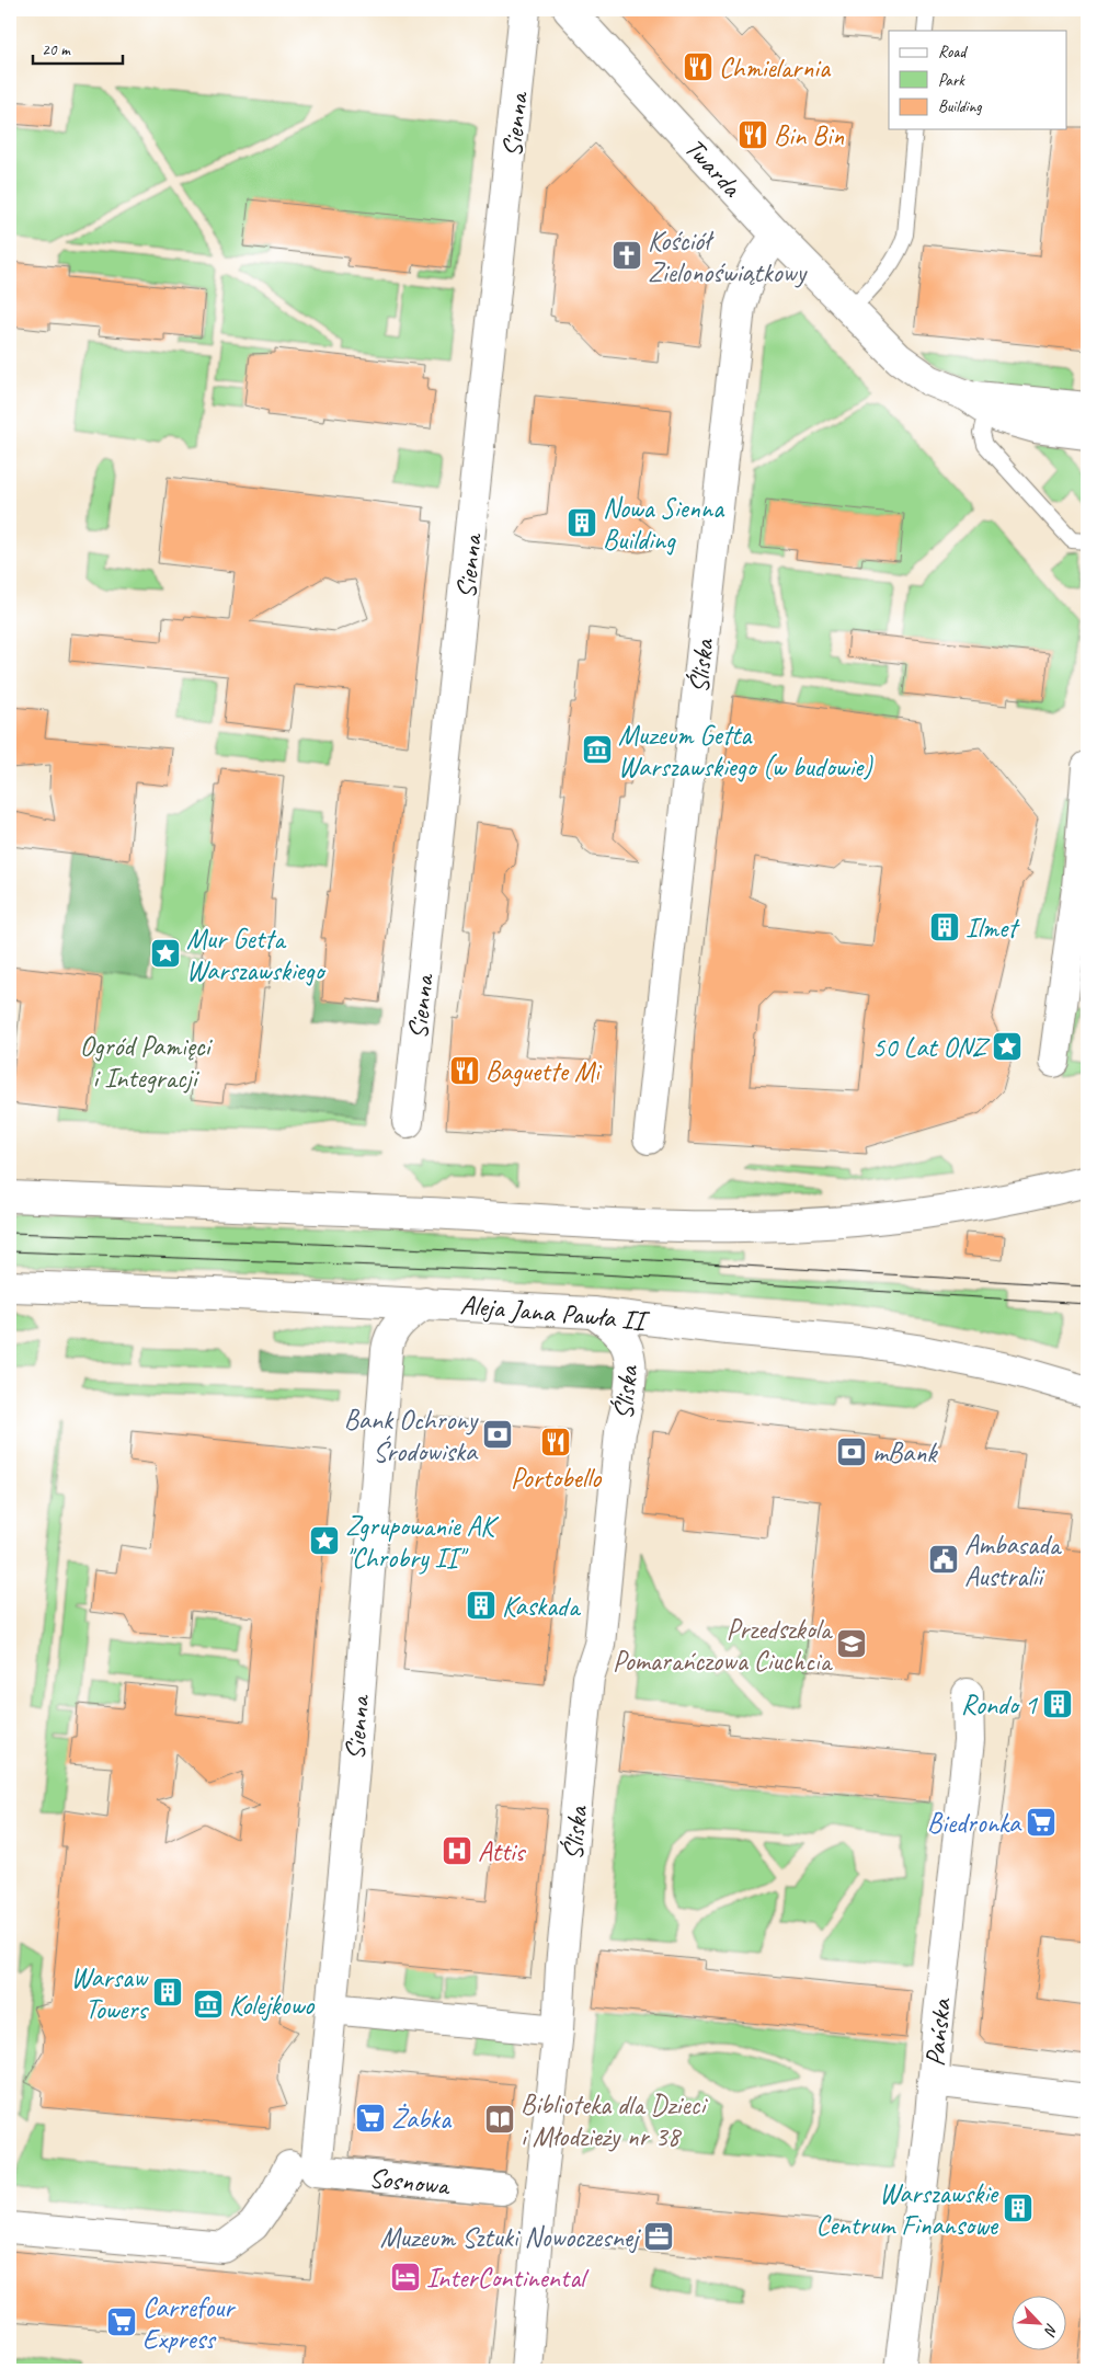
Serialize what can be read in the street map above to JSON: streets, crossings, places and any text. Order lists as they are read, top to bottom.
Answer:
{
  "streets": {
    "street": [
      "Sienna",
      "Twarda",
      "Śliska",
      "Aleja Jana Pawła II",
      "Pańska",
      "Sosnowa"
    ]
  },
  "crossings": [
    ["Sienna", "Aleja Jana Pawła II"],
    ["Sienna", "Sosnowa"],
    ["Twarda", "Śliska"],
    ["Śliska", "Aleja Jana Pawła II"]
  ],
  "parks": ["Ogród Pamięci i Integracji"],
  "places": {
    "restaurant": [
      "Chmielarnia",
      "Bin Bin",
      "Baguette Mi",
      "Portobello"
    ],
    "church": ["Kościół Zielonoświątkowy"],
    "building": [
      "Nowa Sienna Building",
      "Ilmet",
      "Kaskada",
      "Rondo 1",
      "Warsaw Towers",
      "Warszawskie Centrum Finansowe"
    ],
    "museum": ["Muzeum Getta Warszawskiego (w budowie)", "Kolejkowo"],
    "place": ["Mur Getta Warszawskiego", "50 Lat ONZ", "Zgrupowanie AK \"Chrobry II\""],
    "bank": ["Bank Ochrony Środowiska", "mBank"],
    "public building": ["Ambasada Australii"],
    "school or university": ["Przedszkola Pomarańczowa Ciuchcia"],
    "supermarket": ["Biedronka", "Żabka", "Carrefour Express"],
    "hospital": ["Attis"],
    "library": ["Biblioteka dla Dzieci i Młodzieży nr 38"],
    "office": ["Muzeum Sztuki Nowoczesnej"],
    "hotel": ["InterContinental"]
  },
  "legend": ["Road", "Park", "Building"],
  "scale_bar": "20 m",
  "north": "bottom right"
}
